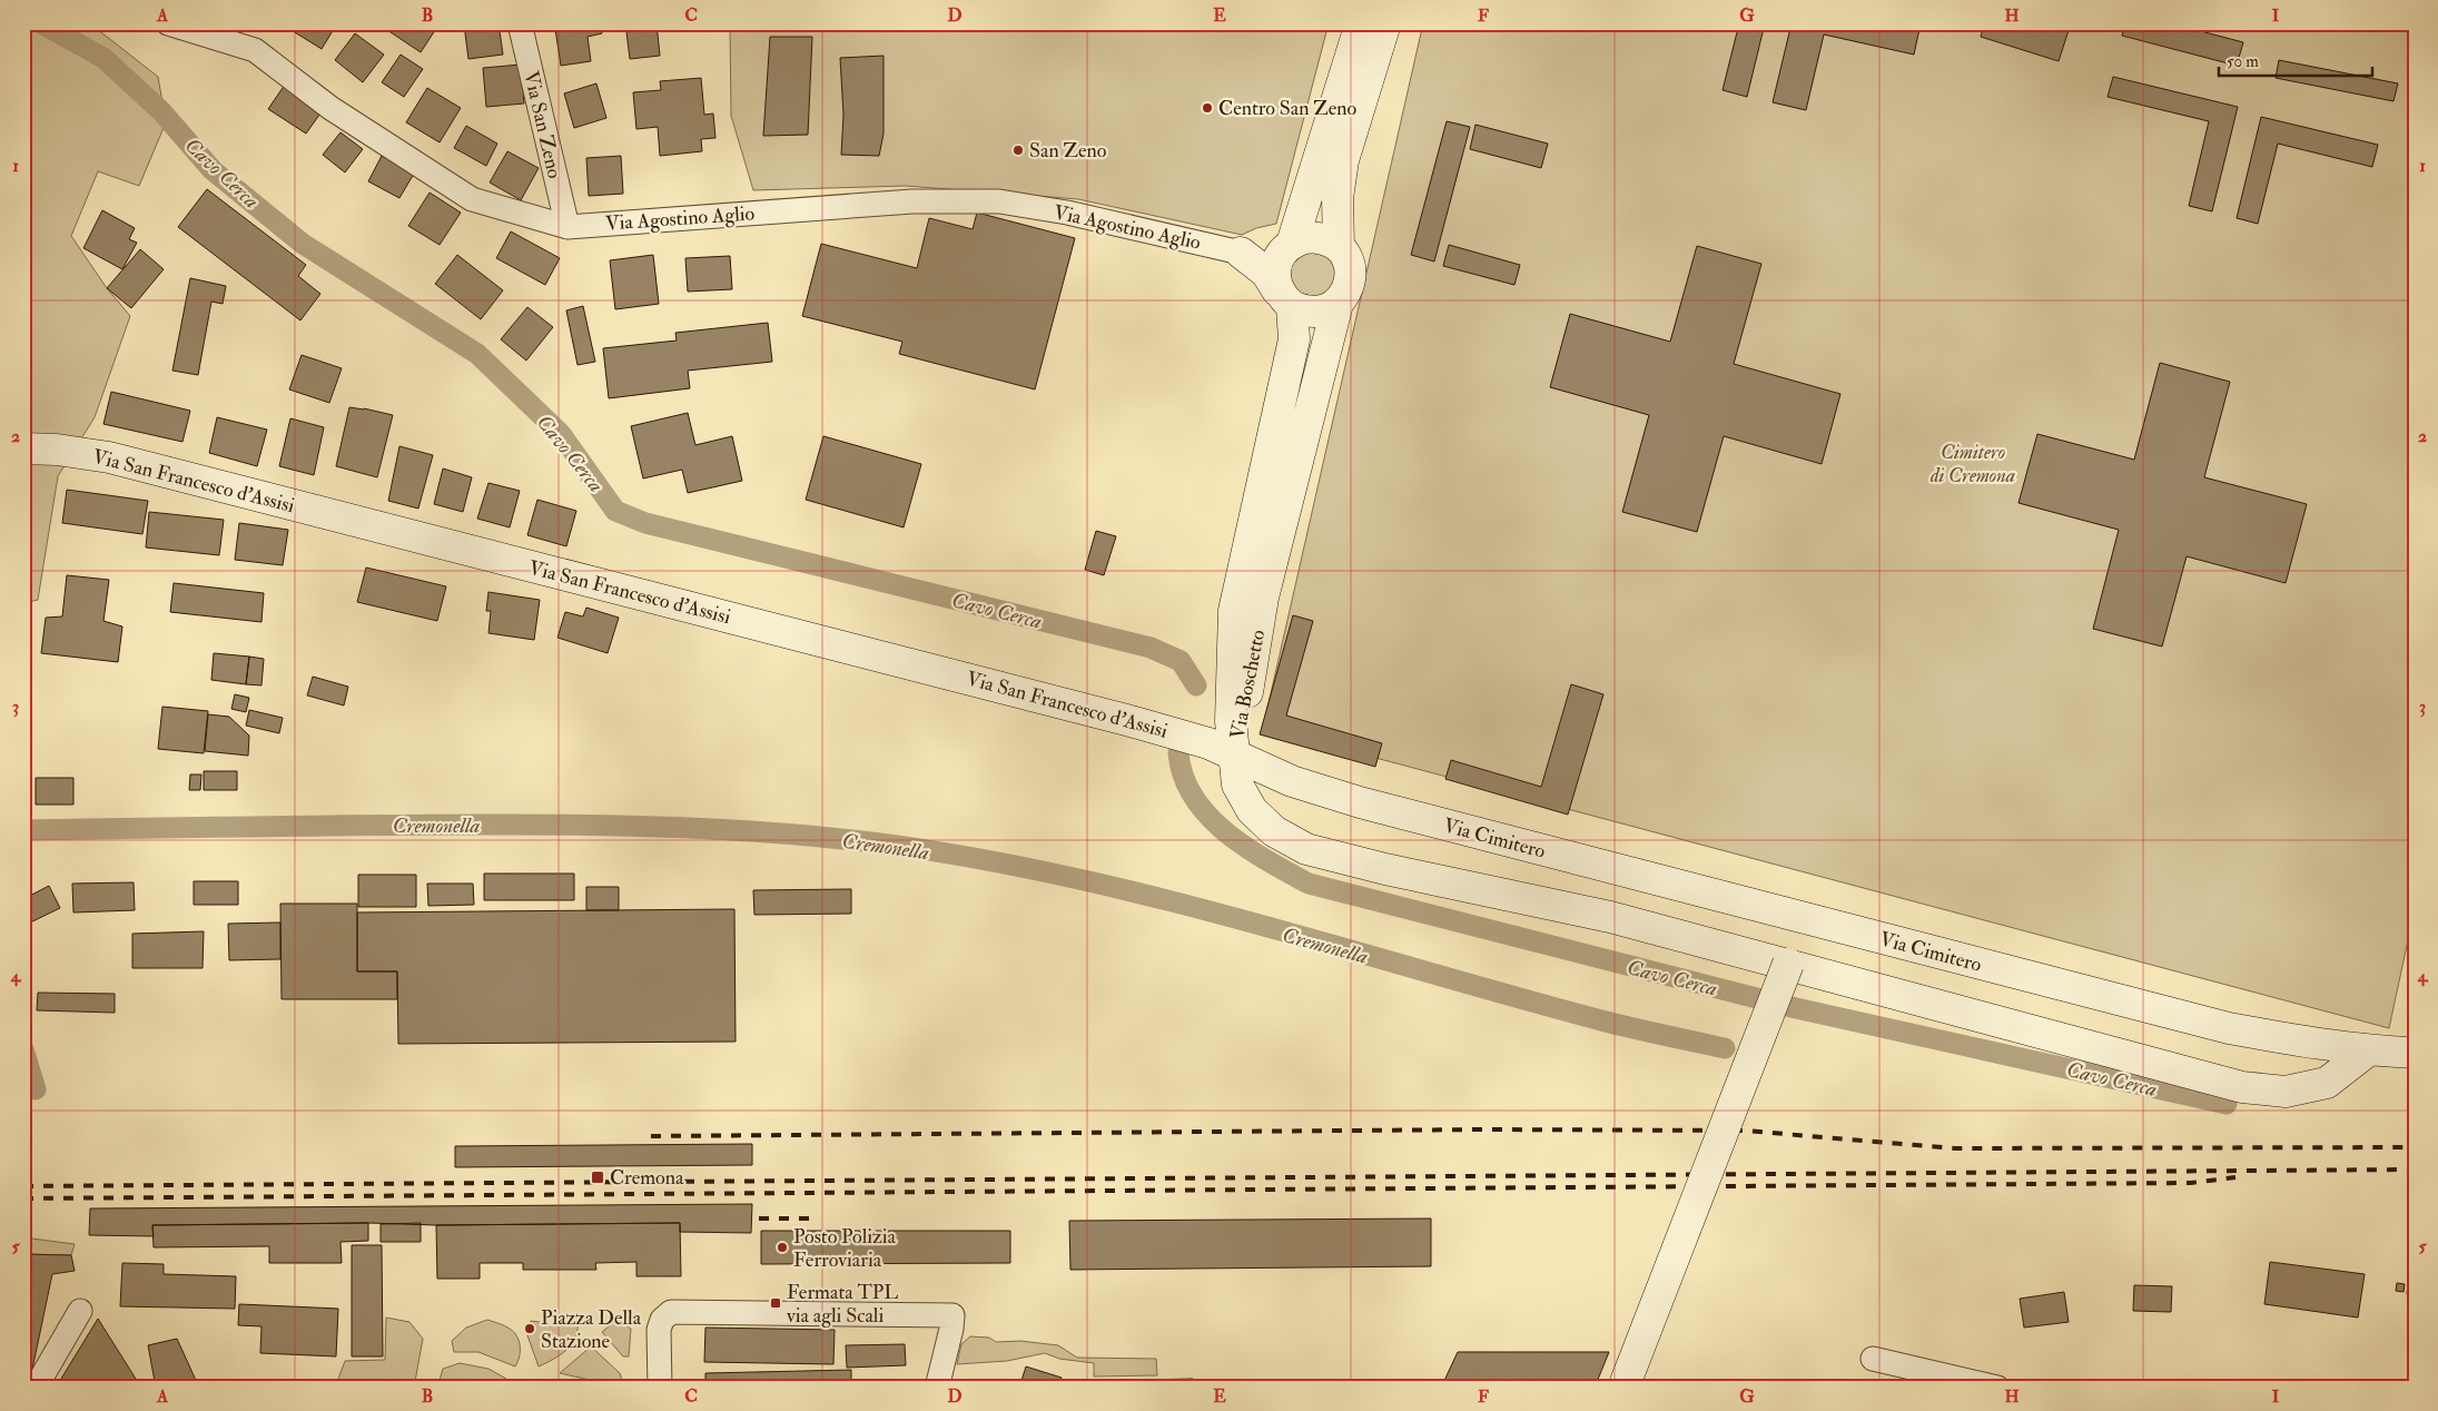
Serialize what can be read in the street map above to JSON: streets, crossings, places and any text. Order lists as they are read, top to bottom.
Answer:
{
  "streets": {
    "street": [
      "Via San Zeno",
      "Via Agostino Aglio",
      "Via San Francesco d'Assisi",
      "Via Boschetto",
      "Via Cimitero"
    ]
  },
  "crossings": [
    ["Via San Zeno", "Via Agostino Aglio"],
    ["Via Agostino Aglio", "Via Boschetto"],
    ["Via San Francesco d'Assisi", "Via Boschetto"],
    ["Via San Francesco d'Assisi", "Via Cimitero"],
    ["Via Boschetto", "Via Cimitero"]
  ],
  "water": ["Cavo Cerca", "Cremonella"],
  "parks": ["Cimitero di Cremona"],
  "places": {
    "other": [
      "Centro San Zeno",
      "San Zeno",
      "Posto Polizia Ferroviaria",
      "Piazza Della Stazione"
    ],
    "transit": ["Cremona", "Fermata TPL via agli Scali"]
  },
  "scale_bar": "50 m",
  "grid": {
    "columns": [
      "A",
      "B",
      "C",
      "D",
      "E",
      "F",
      "G",
      "H",
      "I"
    ],
    "rows": [
      "1",
      "2",
      "3",
      "4",
      "5"
    ]
  }
}
